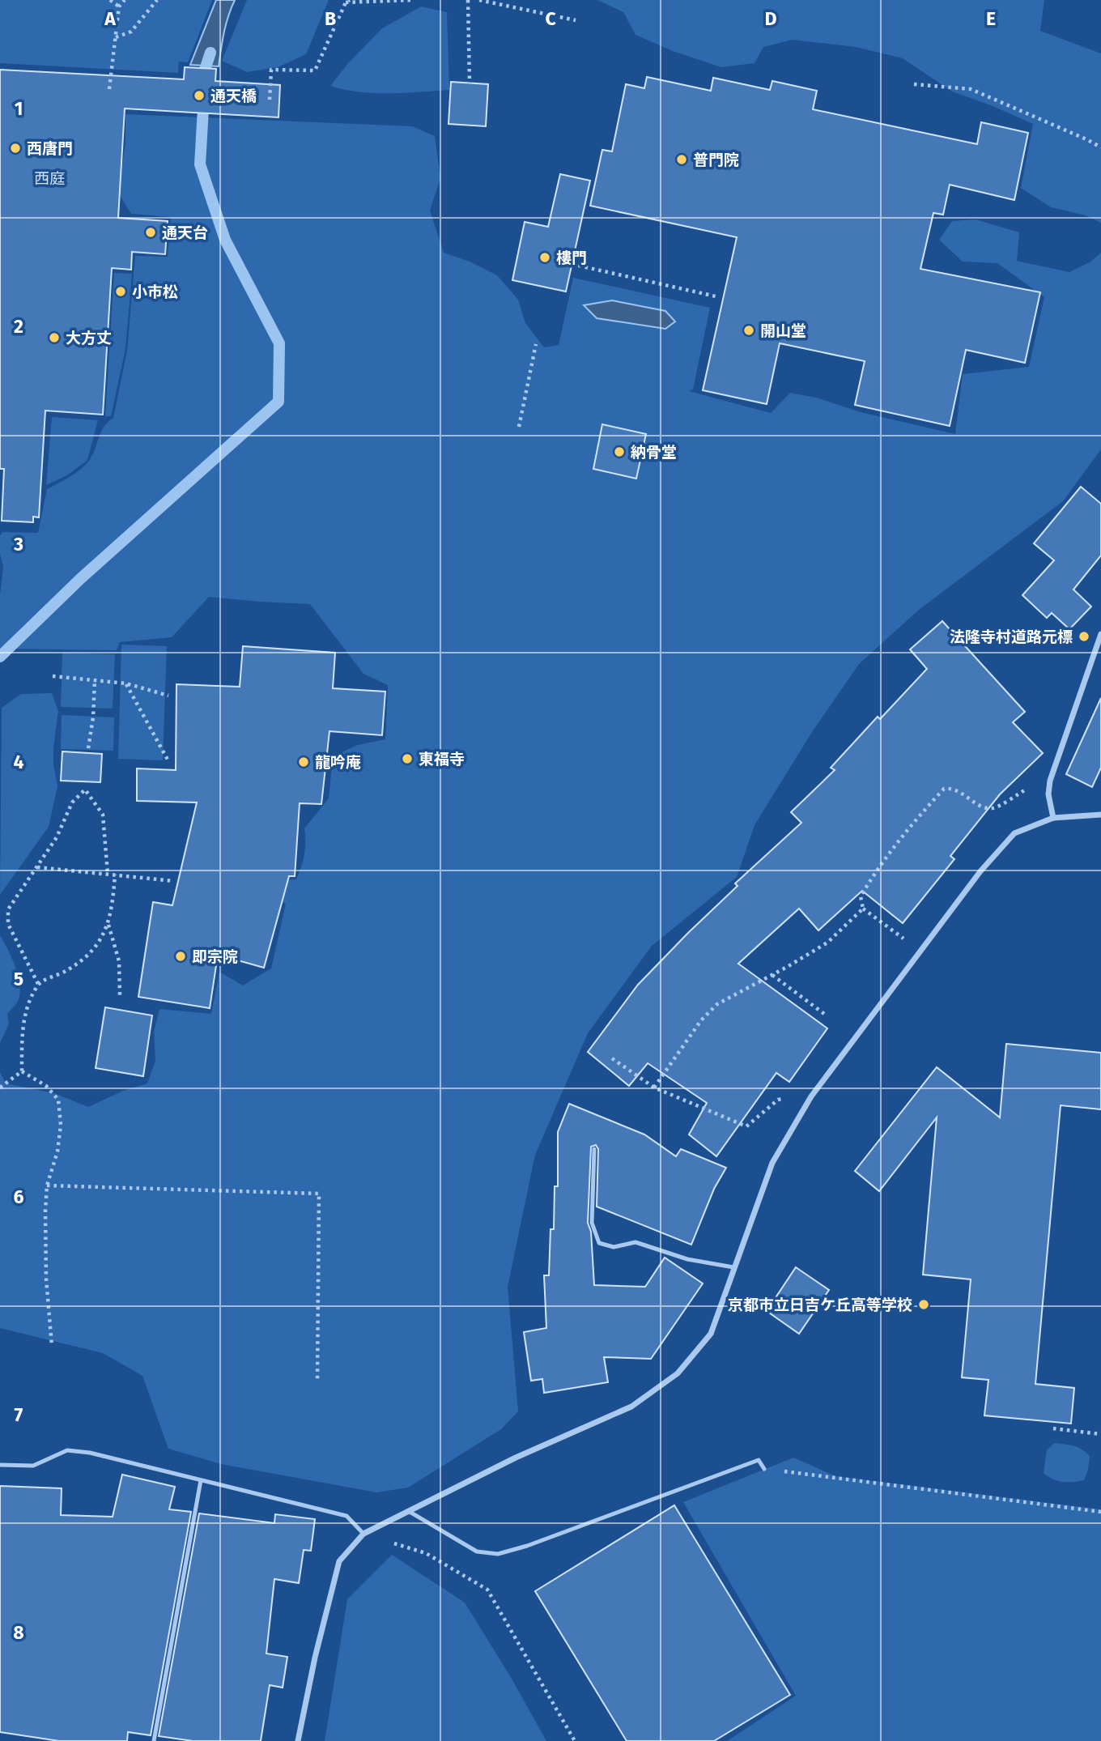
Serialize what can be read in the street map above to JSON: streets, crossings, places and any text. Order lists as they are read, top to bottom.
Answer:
{
  "parks": ["西庭"],
  "places": [
    "通天橋",
    "西唐門",
    "普門院",
    "通天台",
    "樓門",
    "小市松",
    "開山堂",
    "大方丈",
    "納骨堂",
    "法隆寺村道路元標",
    "東福寺",
    "龍吟庵",
    "即宗院",
    "京都市立日吉ケ丘高等学校"
  ],
  "grid": {
    "columns": [
      "A",
      "B",
      "C",
      "D",
      "E"
    ],
    "rows": [
      "1",
      "2",
      "3",
      "4",
      "5",
      "6",
      "7",
      "8"
    ]
  }
}
